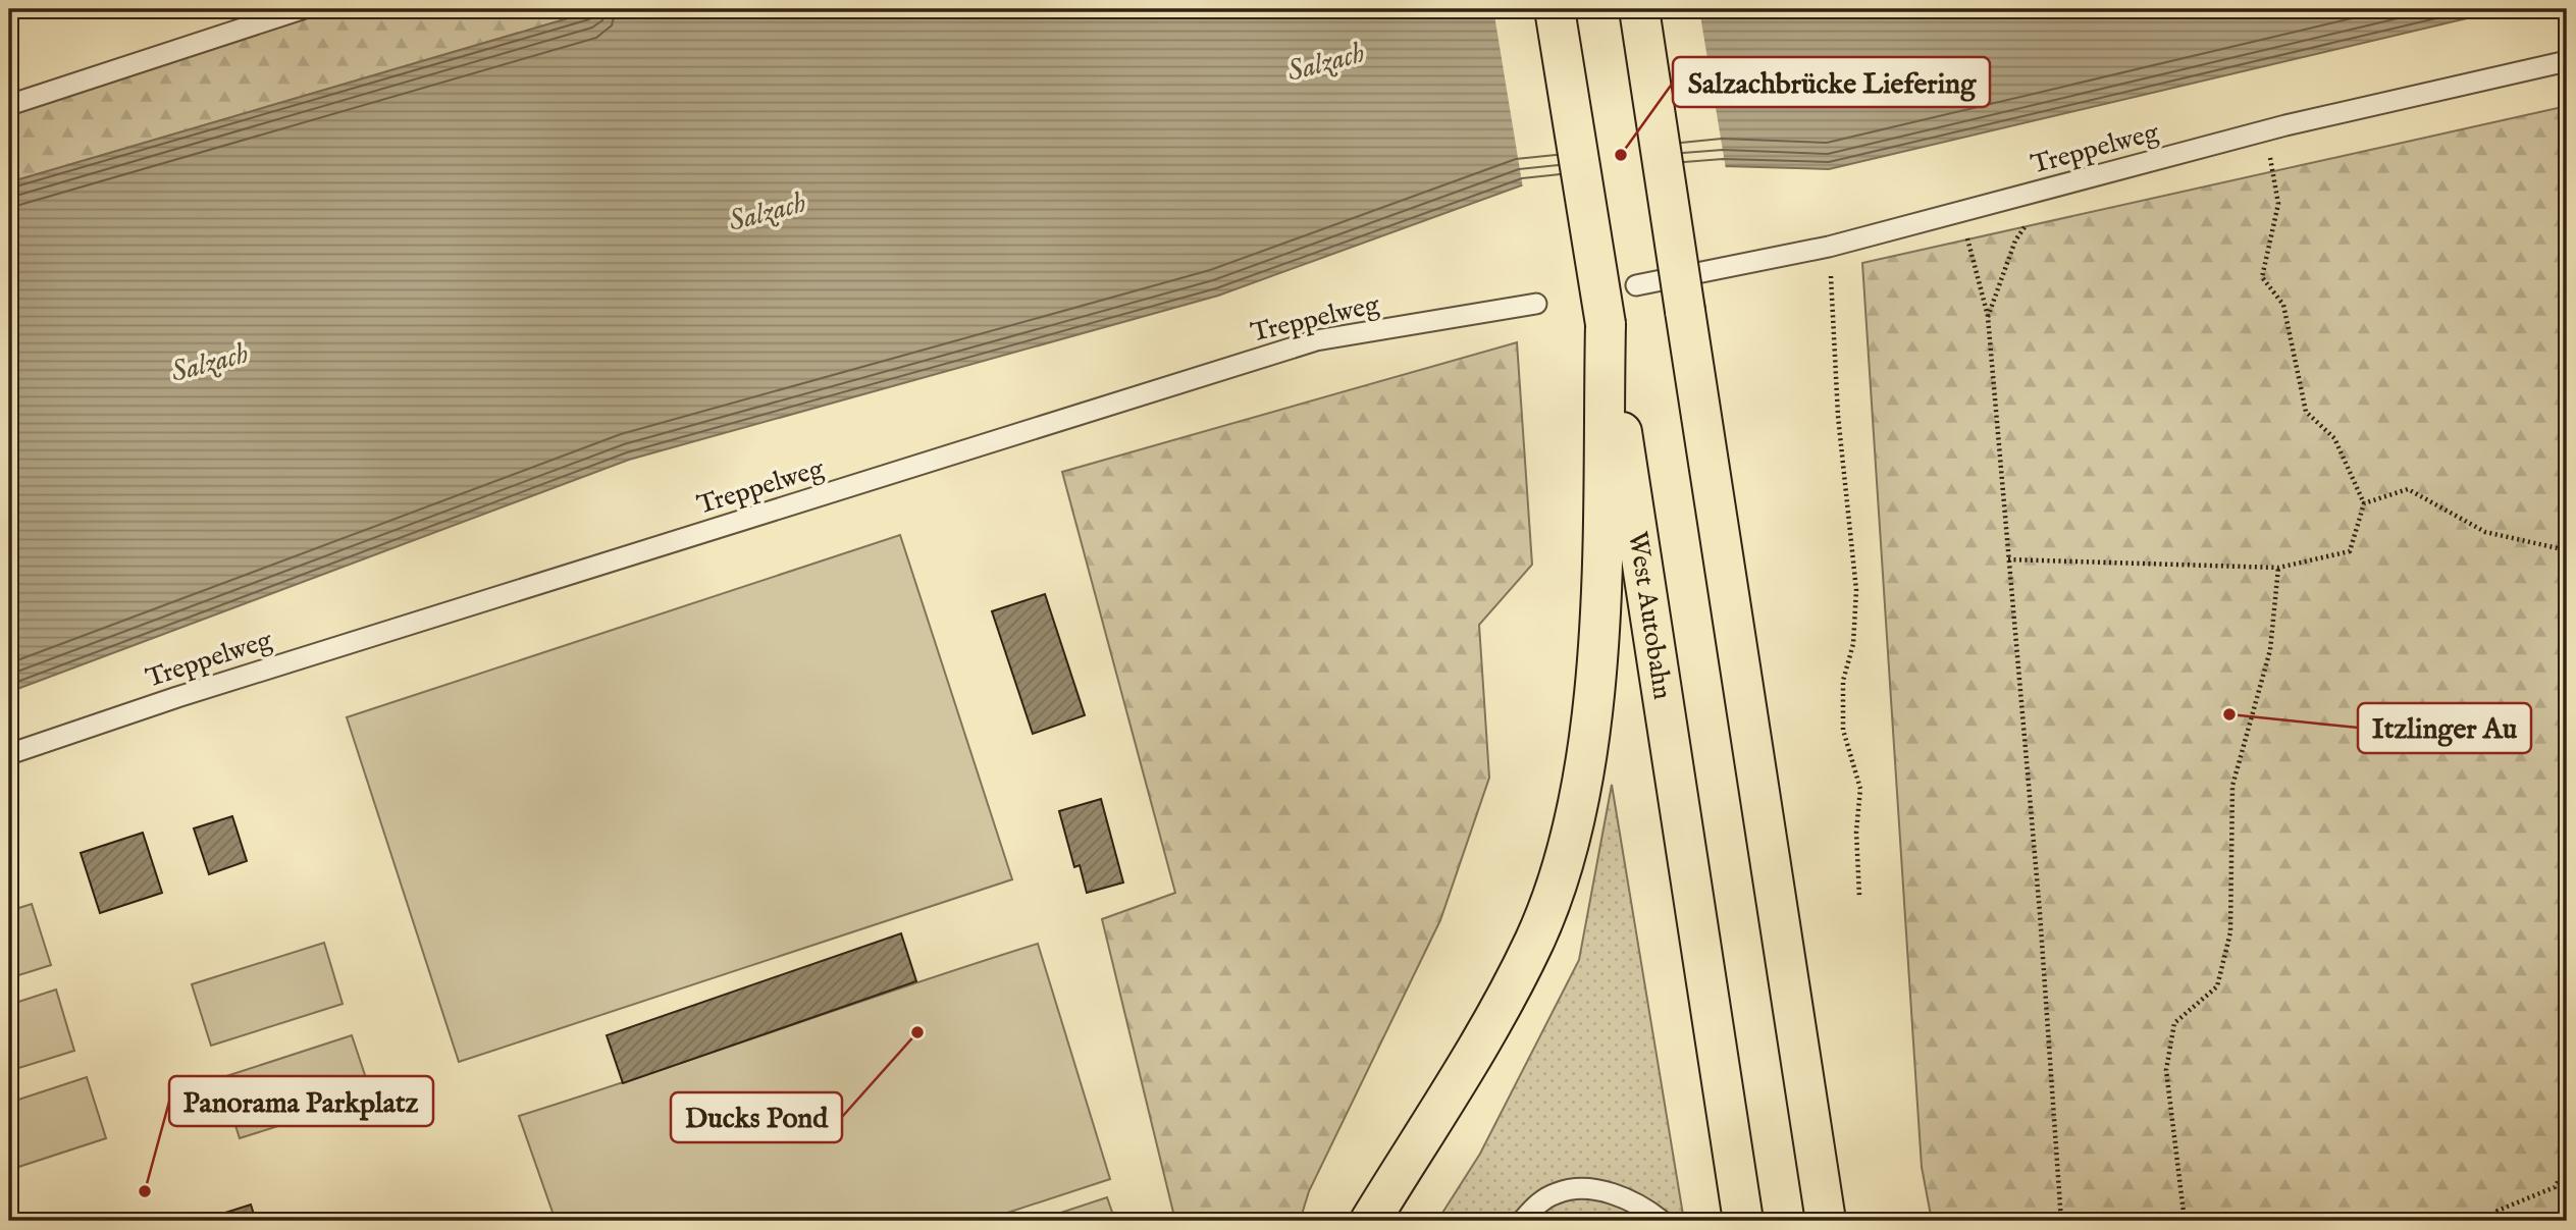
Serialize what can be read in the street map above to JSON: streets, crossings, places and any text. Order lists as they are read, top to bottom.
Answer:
{
  "streets": {
    "highway": ["West Autobahn"],
    "lane": ["Treppelweg"]
  },
  "water": ["Salzach"],
  "places": [
    "Salzachbrücke Liefering",
    "Itzlinger Au",
    "Ducks Pond",
    "Panorama Parkplatz"
  ]
}
